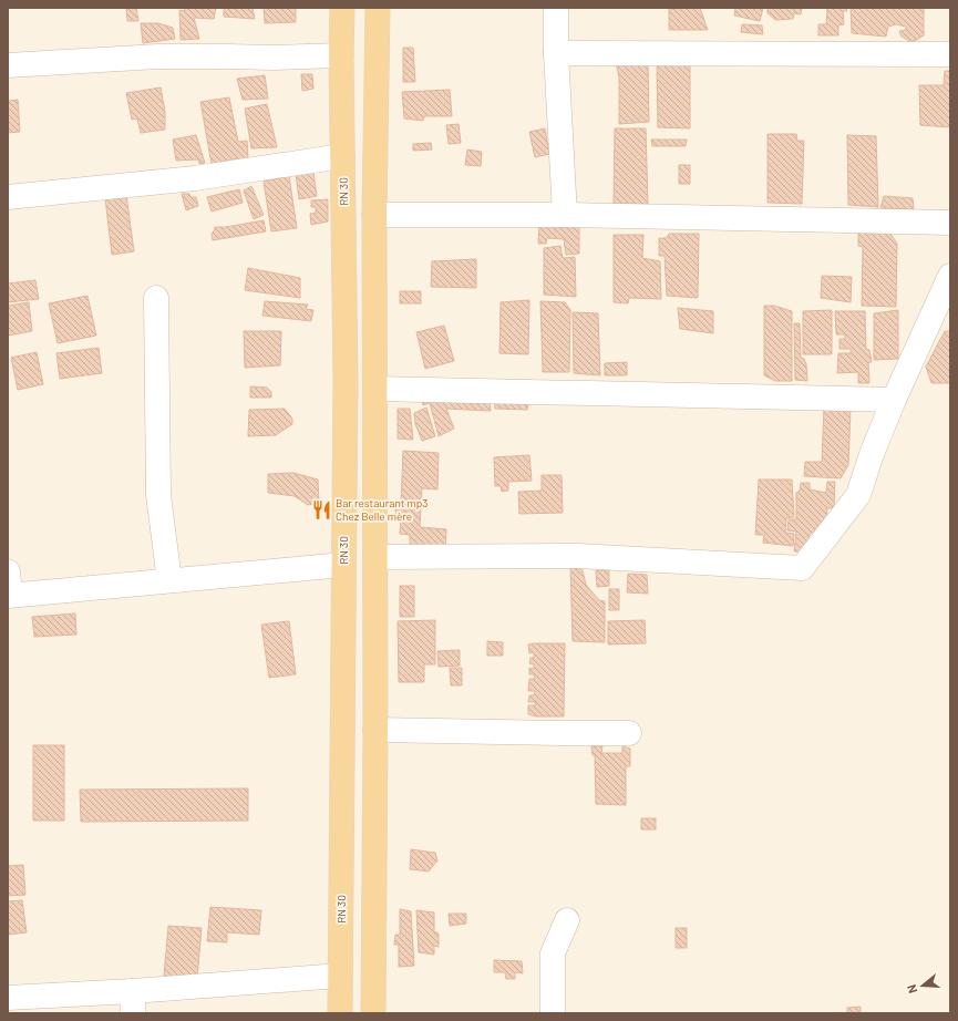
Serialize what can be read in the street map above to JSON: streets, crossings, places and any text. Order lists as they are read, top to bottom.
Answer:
{
  "streets": {
    "main road": ["RN 30"]
  },
  "places": {
    "restaurant": ["Bar restaurant mp3 Chez Belle mère"]
  },
  "north": "left"
}
